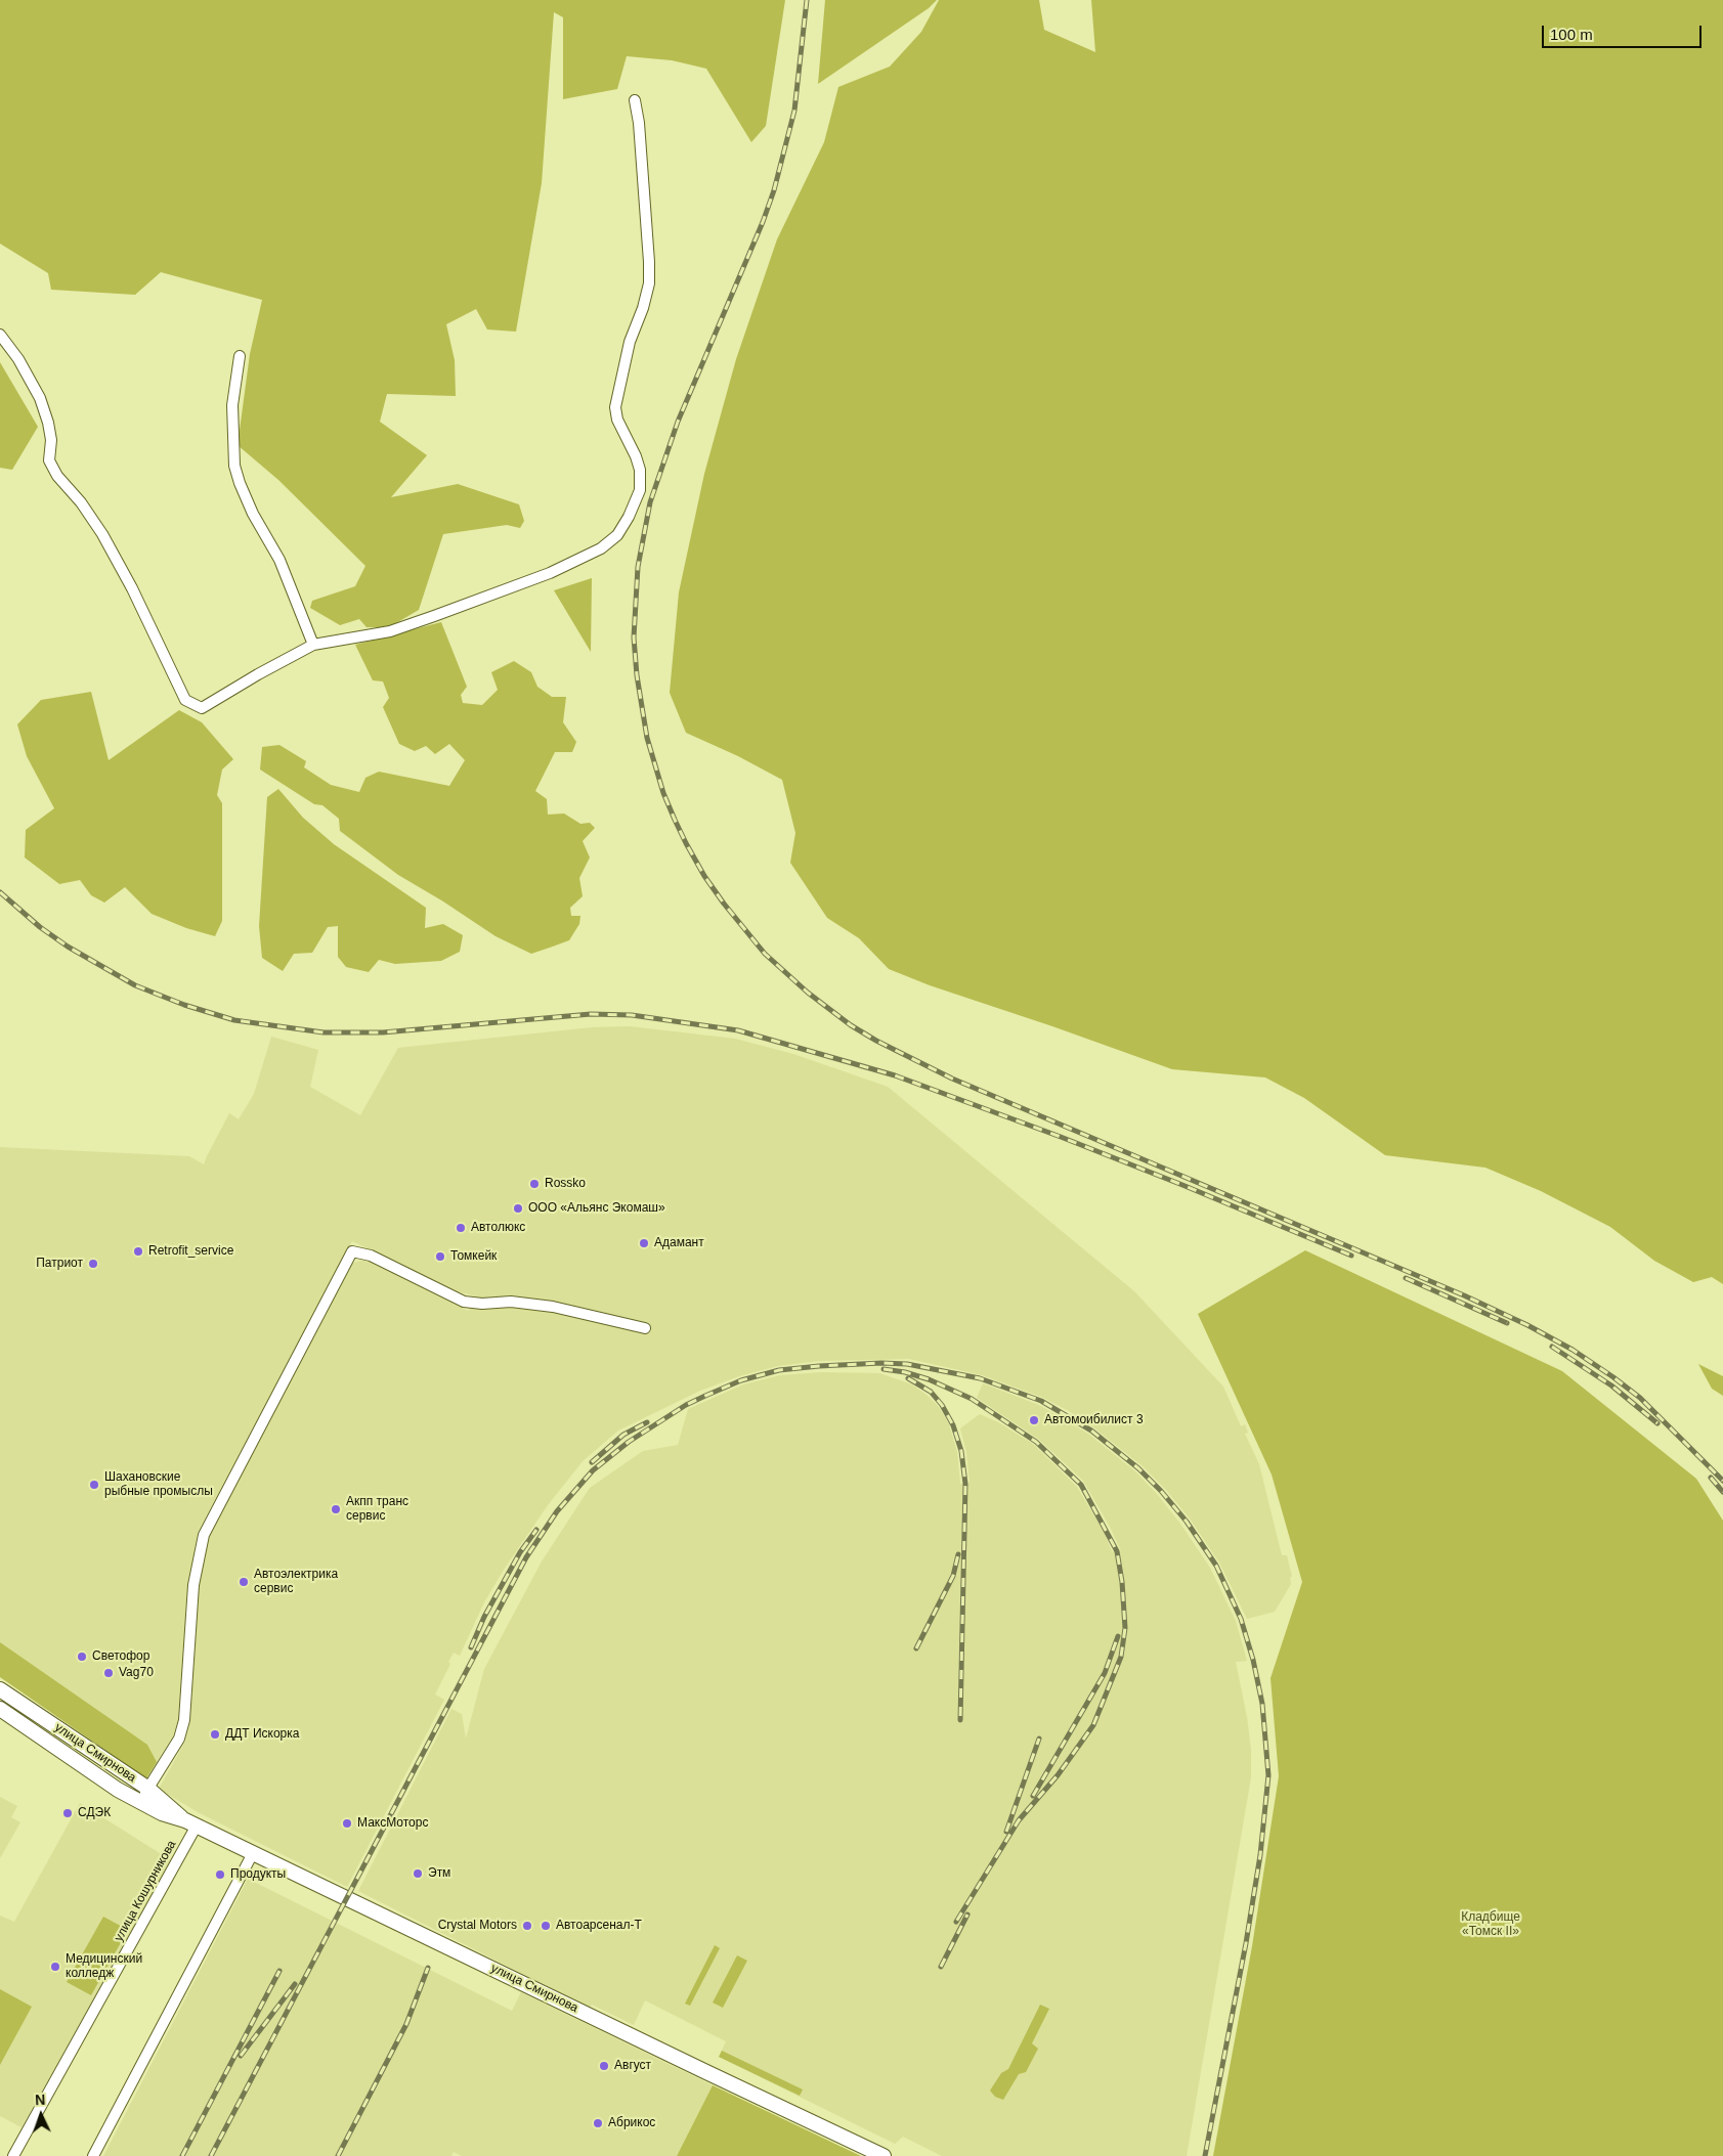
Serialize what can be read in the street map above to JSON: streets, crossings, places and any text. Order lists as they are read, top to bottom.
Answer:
{
  "streets": {
    "main road": ["улица Смирнова"],
    "street": ["улица Кошурникова"]
  },
  "crossings": [
    ["улица Смирнова", "улица Кошурникова"]
  ],
  "parks": ["Кладбище «Томск II»"],
  "places": [
    "Rossko",
    "ООО «Альянс Экомаш»",
    "Автолюкс",
    "Адамант",
    "Retrofit_service",
    "Томкейк",
    "Патриот",
    "Автомоибилист 3",
    "Шахановские рыбные промыслы",
    "Акпп транс сервис",
    "Автоэлектрика сервис",
    "Светофор",
    "Vag70",
    "ДДТ Искорка",
    "СДЭК",
    "МаксМоторс",
    "Этм",
    "Продукты",
    "Crystal Motors",
    "Автоарсенал-Т",
    "Медицинский колледж",
    "Август",
    "Абрикос"
  ],
  "scale_bar": "100 m",
  "north": "top"
}
